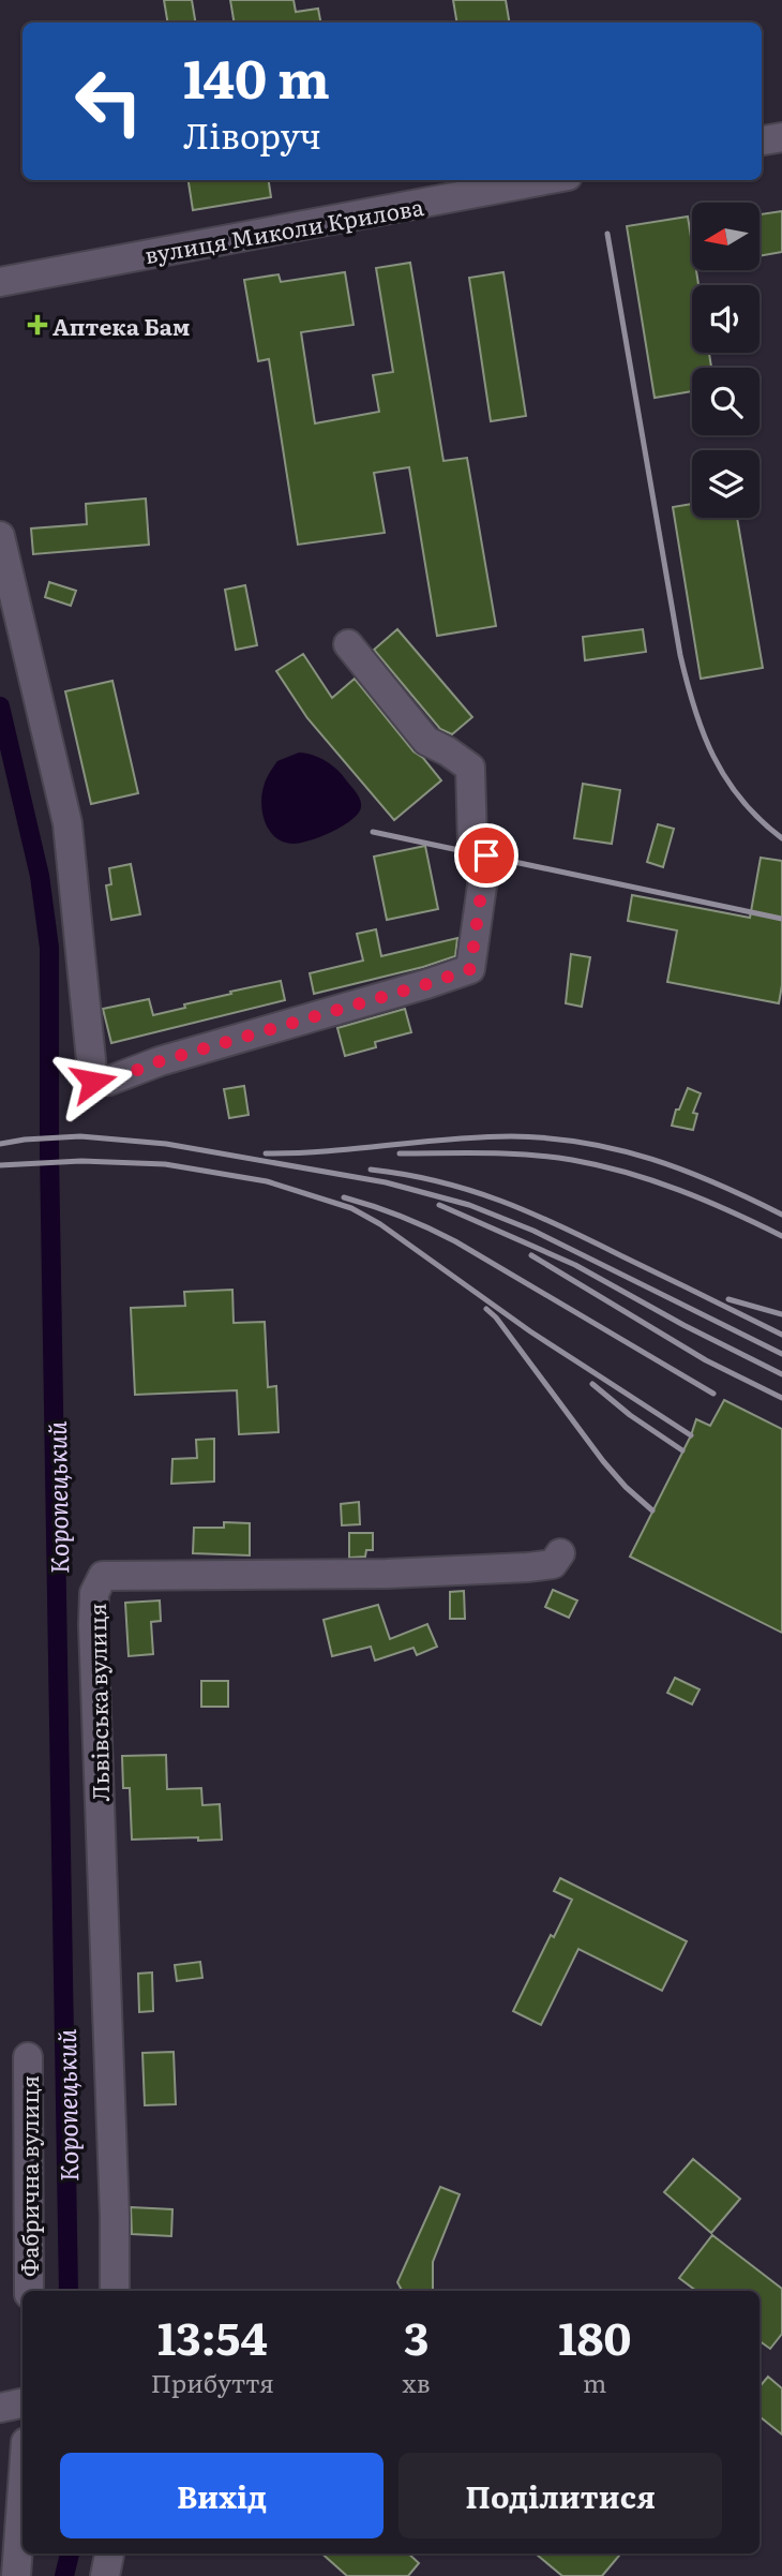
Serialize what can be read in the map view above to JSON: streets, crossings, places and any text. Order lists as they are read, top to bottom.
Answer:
{
  "streets": {
    "street": ["вулиця Миколи Крилова", "Львівська вулиця", "Фабрична вулиця"]
  },
  "water": ["Коропецький"],
  "places": {
    "health": ["Аптека Бам"]
  },
  "north": "left",
  "page": {
    "turn": ["140 m", "Ліворуч"],
    "eta": [
      "13:54",
      "Прибуття",
      "3",
      "хв",
      "180",
      "m"
    ],
    "buttons": ["Вихід", "Поділитися"]
  }
}
